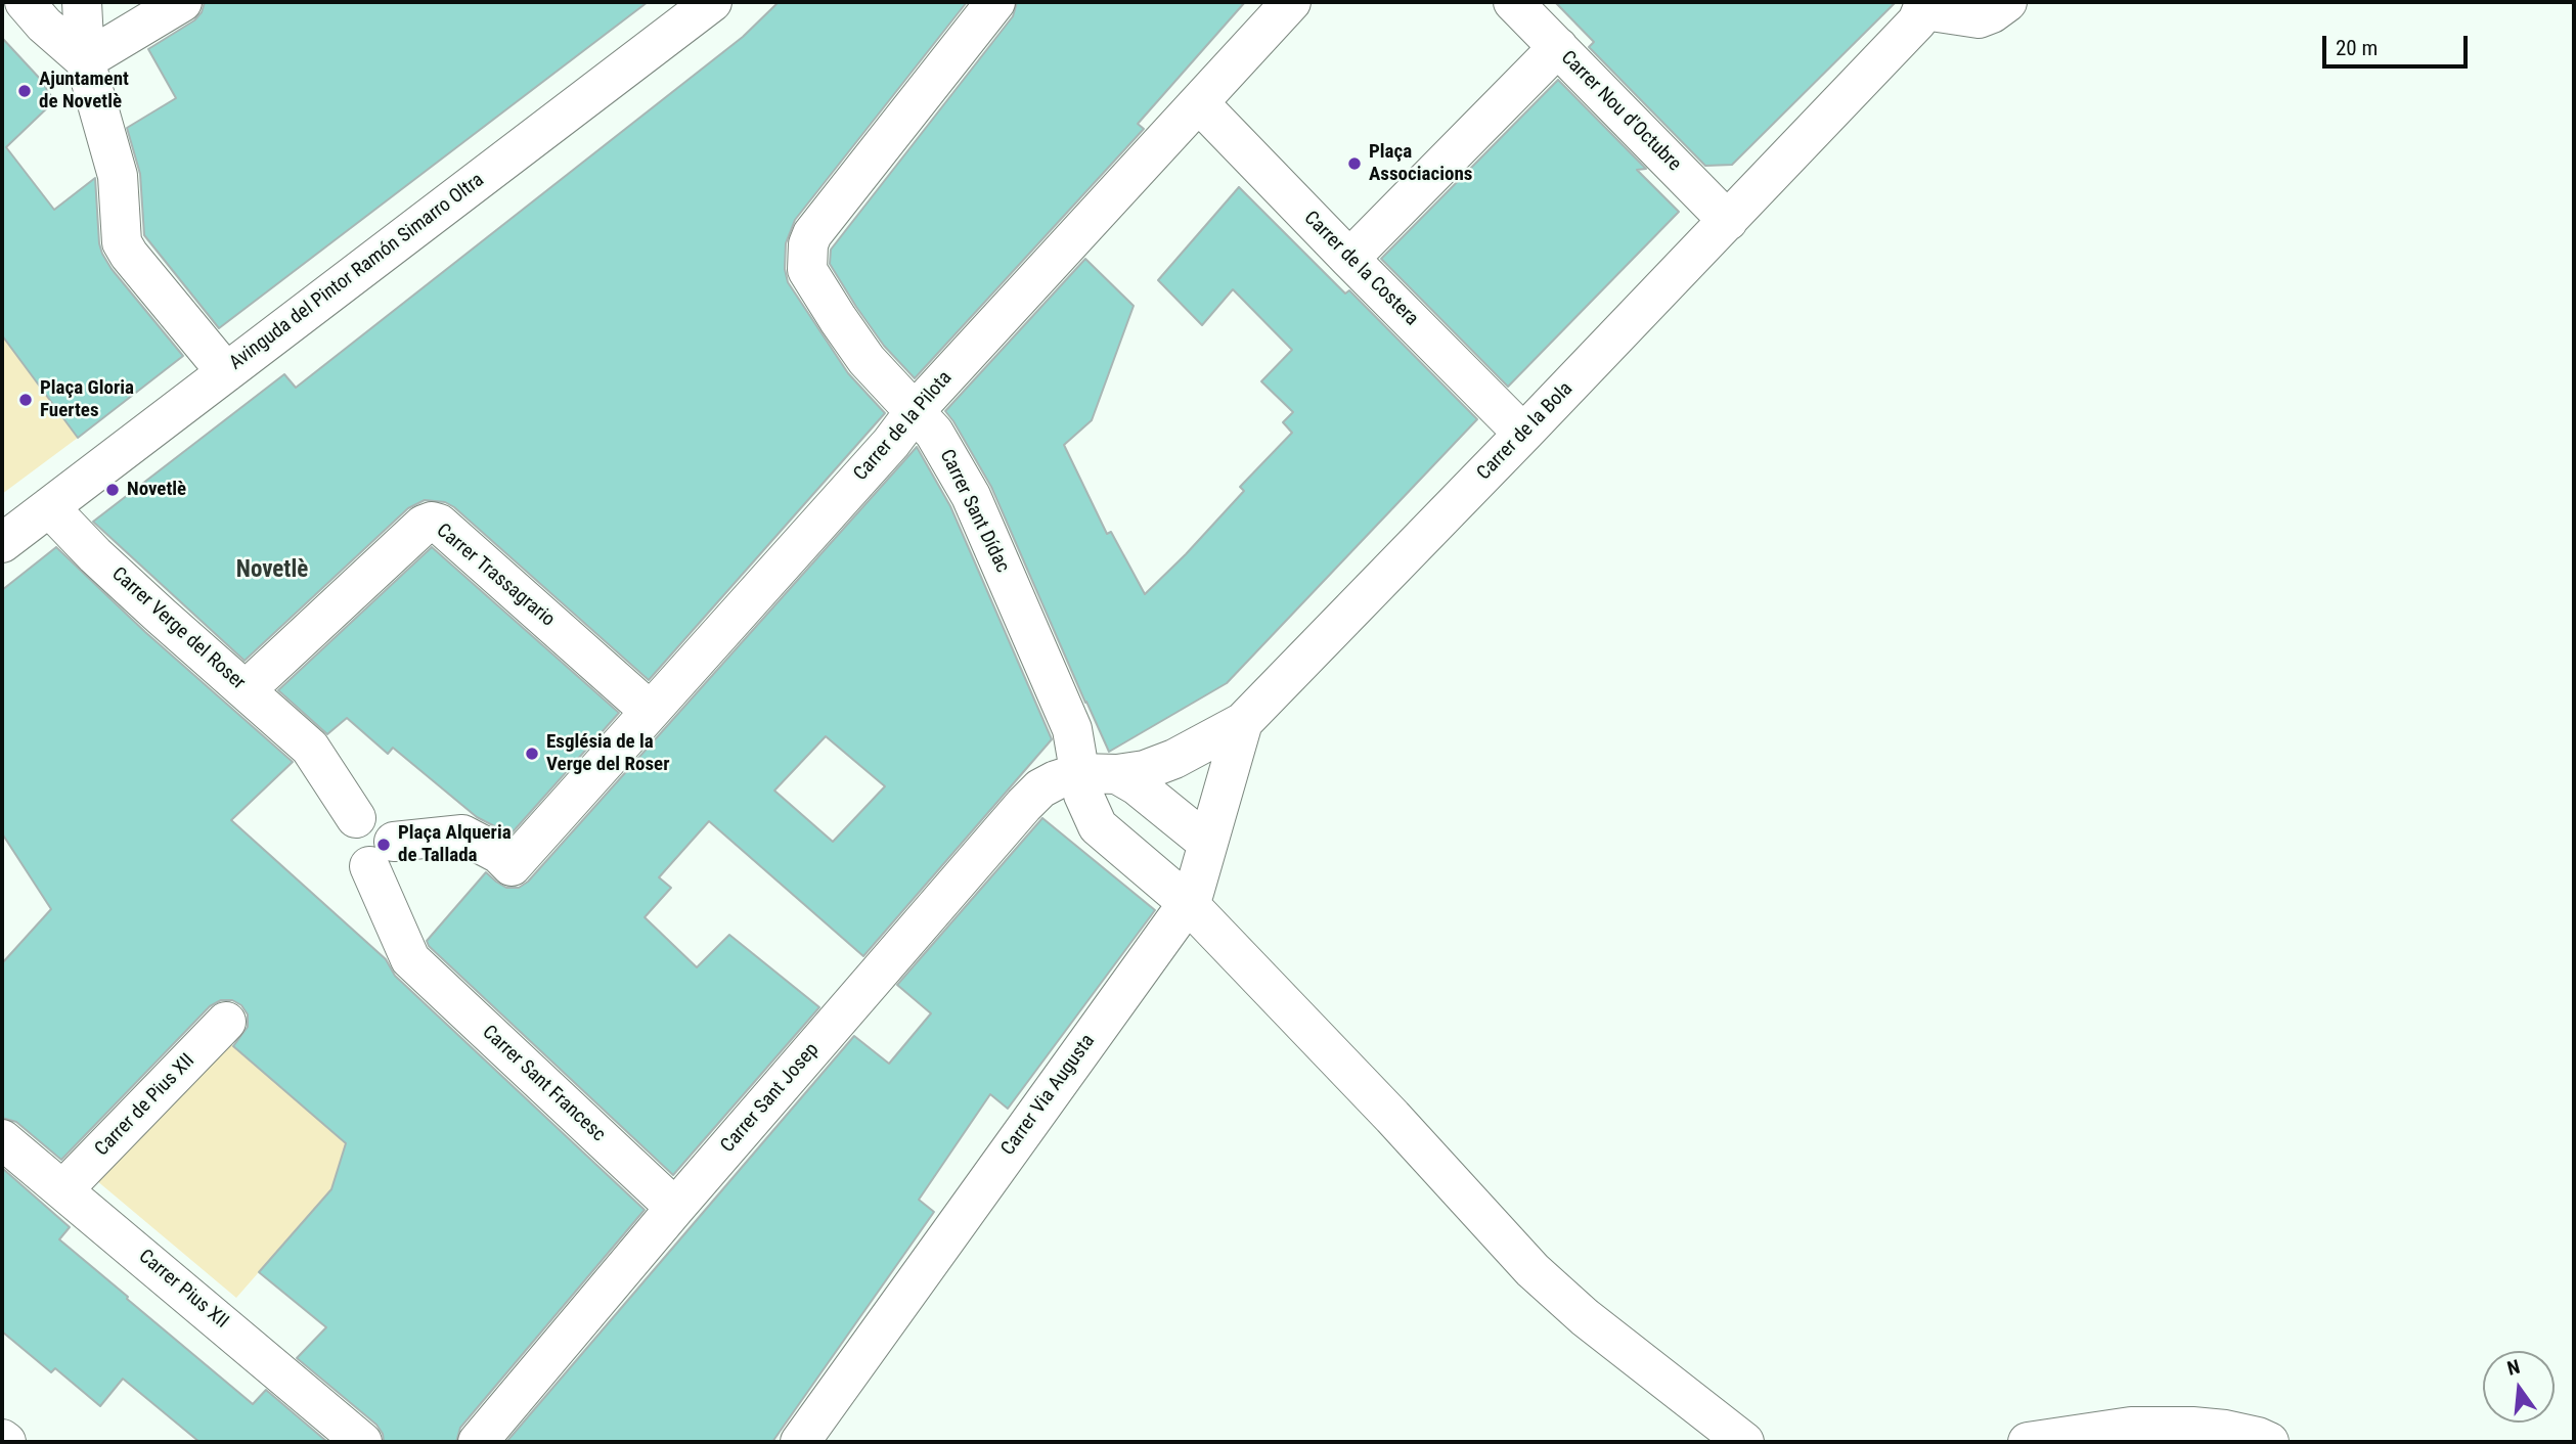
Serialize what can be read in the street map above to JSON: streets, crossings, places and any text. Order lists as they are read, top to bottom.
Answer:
{
  "streets": {
    "street": [
      "Carrer Nou d'Octubre",
      "Carrer de la Costera",
      "Avinguda del Pintor Ramón Simarro Oltra",
      "Carrer de la Pilota",
      "Carrer de la Bola",
      "Carrer Sant Dídac",
      "Carrer Trassagrario",
      "Carrer Verge del Roser",
      "Carrer Sant Francesc",
      "Carrer Via Augusta",
      "Carrer Sant Josep",
      "Carrer de Pius XII",
      "Carrer Pius XII"
    ]
  },
  "crossings": [
    ["Carrer Nou d'Octubre", "Carrer de la Bola"],
    ["Carrer de la Costera", "Carrer de la Pilota"],
    ["Carrer de la Costera", "Carrer de la Bola"],
    ["Avinguda del Pintor Ramón Simarro Oltra", "Carrer Verge del Roser"],
    ["Carrer de la Pilota", "Carrer Sant Dídac"],
    ["Carrer de la Pilota", "Carrer Trassagrario"],
    ["Carrer de la Pilota", "Carrer Verge del Roser"],
    ["Carrer de la Pilota", "Carrer Sant Francesc"],
    ["Carrer de la Bola", "Carrer Sant Dídac"],
    ["Carrer de la Bola", "Carrer Via Augusta"],
    ["Carrer de la Bola", "Carrer Sant Josep"],
    ["Carrer Sant Dídac", "Carrer Via Augusta"],
    ["Carrer Sant Dídac", "Carrer Sant Josep"],
    ["Carrer Trassagrario", "Carrer Verge del Roser"],
    ["Carrer Verge del Roser", "Carrer Sant Francesc"],
    ["Carrer Sant Francesc", "Carrer Sant Josep"],
    ["Carrer de Pius XII", "Carrer Pius XII"]
  ],
  "districts": ["Novetlè"],
  "places": [
    "Ajuntament de Novetlè",
    "Plaça Associacions",
    "Plaça Gloria Fuertes",
    "Novetlè",
    "Església de la Verge del Roser",
    "Plaça Alqueria de Tallada"
  ],
  "scale_bar": "20 m",
  "north": "top"
}
